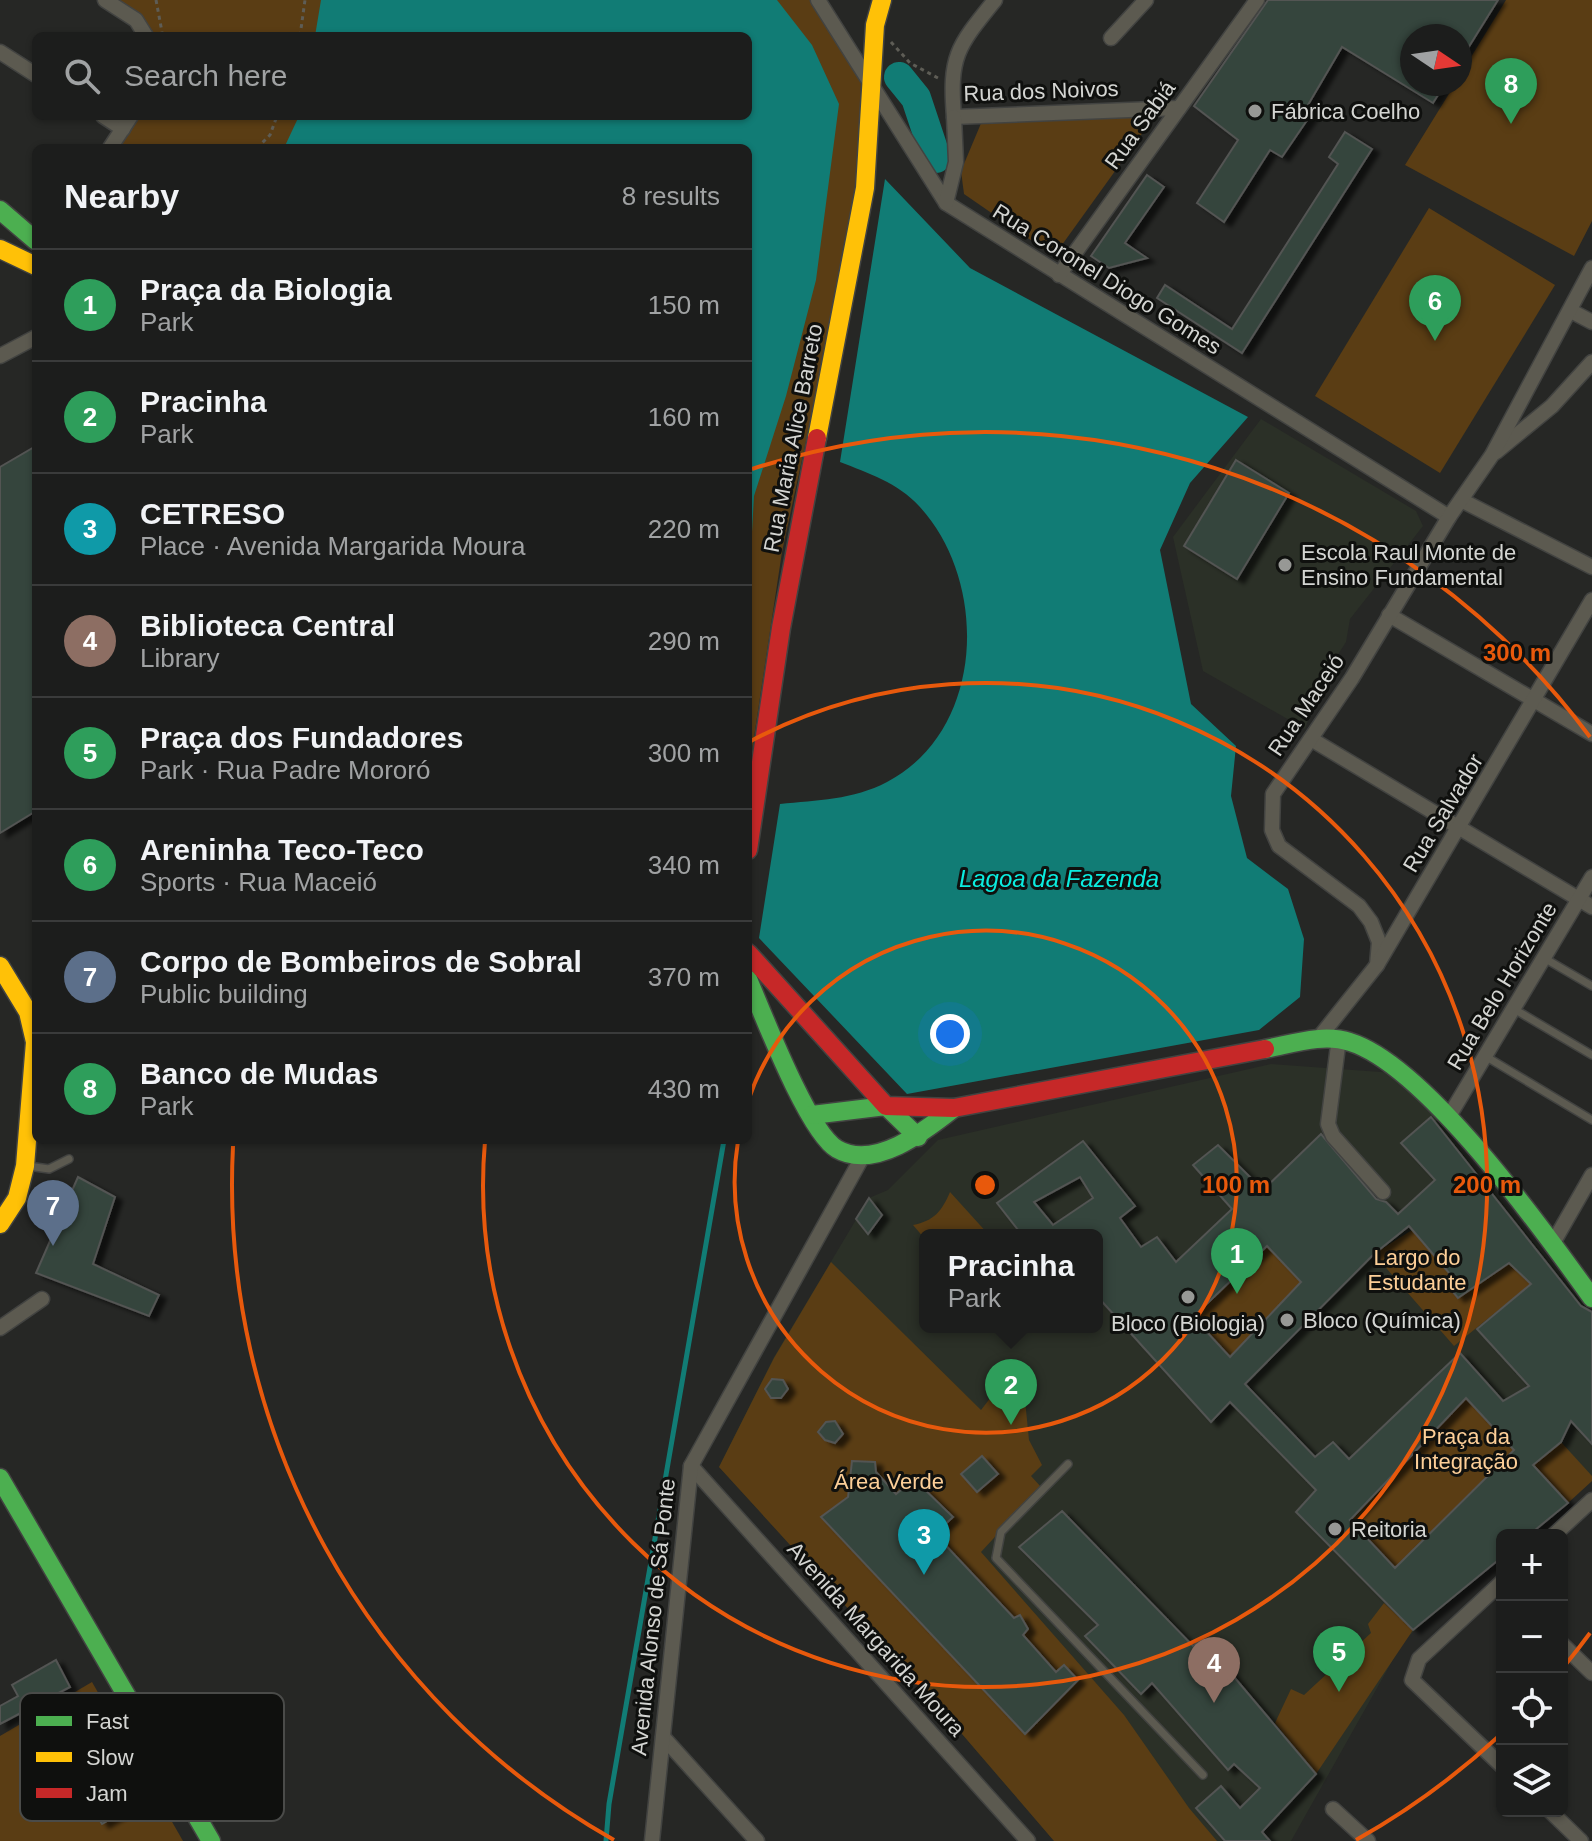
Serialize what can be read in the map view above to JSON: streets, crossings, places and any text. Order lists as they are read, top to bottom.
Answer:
{
  "streets": {
    "main road": ["Rua Maria Alice Barreto"],
    "street": [
      "Rua dos Noivos",
      "Rua Sabiá",
      "Rua Coronel Diogo Gomes",
      "Rua Maceió",
      "Rua Salvador",
      "Rua Belo Horizonte",
      "Avenida Alonso de Sá Ponte",
      "Avenida Margarida Moura"
    ]
  },
  "crossings": [
    ["Rua dos Noivos", "Rua Sabiá"],
    ["Rua Sabiá", "Rua Coronel Diogo Gomes"],
    ["Rua Coronel Diogo Gomes", "Rua Maria Alice Barreto"],
    ["Rua Coronel Diogo Gomes", "Rua Maceió"],
    ["Rua Maceió", "Rua Salvador"],
    ["Avenida Alonso de Sá Ponte", "Avenida Margarida Moura"]
  ],
  "water": ["Lagoa da Fazenda"],
  "parks": ["Largo do Estudante", "Praça da Integração", "Área Verde"],
  "places": [
    "Fábrica Coelho",
    "Escola Raul Monte de Ensino Fundamental",
    "Bloco (Biologia)",
    "Bloco (Química)",
    "Reitoria"
  ],
  "legend": ["Fast", "Slow", "Jam"],
  "north": "right",
  "page": {
    "search": "Search here",
    "pins": [
      "8",
      "6",
      "7",
      "1",
      "2",
      "3",
      "5",
      "4"
    ],
    "heading": ["Nearby", "8 results"],
    "list": [
      {
        "mark": "1",
        "name": "Praça da Biologia",
        "note": "Park",
        "value": "150 m"
      },
      {
        "mark": "2",
        "name": "Pracinha",
        "note": "Park",
        "value": "160 m"
      },
      {
        "mark": "3",
        "name": "CETRESO",
        "note": "Place · Avenida Margarida Moura",
        "value": "220 m"
      },
      {
        "mark": "4",
        "name": "Biblioteca Central",
        "note": "Library",
        "value": "290 m"
      },
      {
        "mark": "5",
        "name": "Praça dos Fundadores",
        "note": "Park · Rua Padre Mororó",
        "value": "300 m"
      },
      {
        "mark": "6",
        "name": "Areninha Teco-Teco",
        "note": "Sports · Rua Maceió",
        "value": "340 m"
      },
      {
        "mark": "7",
        "name": "Corpo de Bombeiros de Sobral",
        "note": "Public building",
        "value": "370 m"
      },
      {
        "mark": "8",
        "name": "Banco de Mudas",
        "note": "Park",
        "value": "430 m"
      }
    ],
    "popup": ["Pracinha", "Park"],
    "map_buttons": ["+", "−"]
  },
  "rings": ["300 m", "100 m", "200 m"]
}
